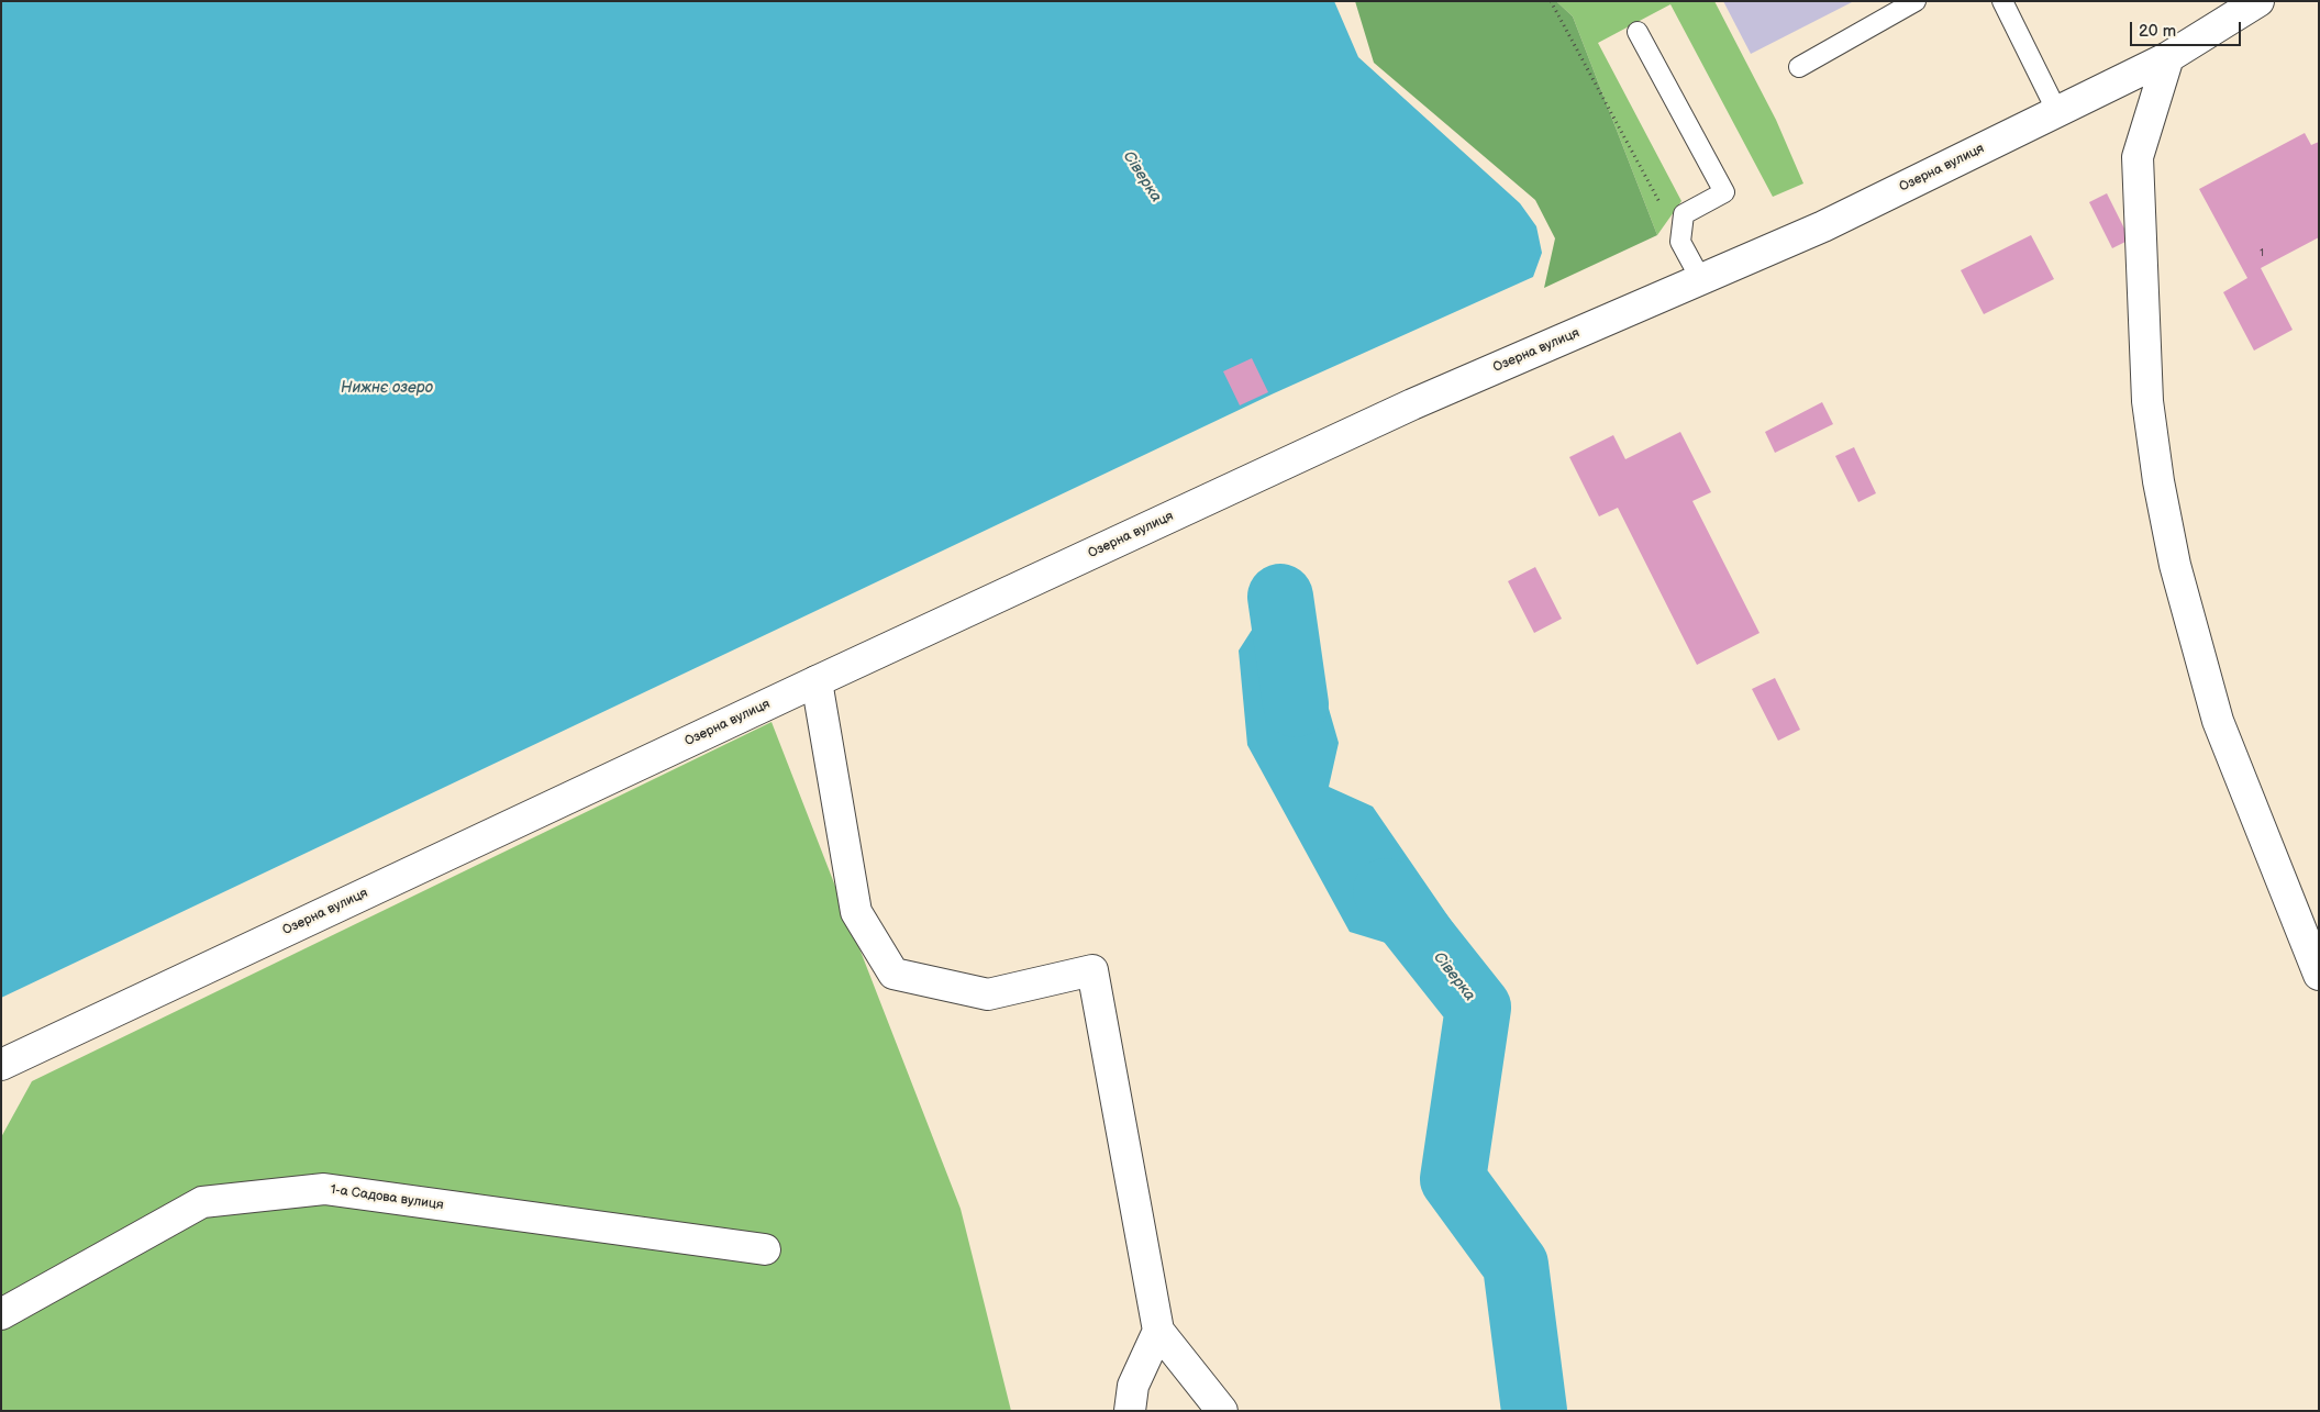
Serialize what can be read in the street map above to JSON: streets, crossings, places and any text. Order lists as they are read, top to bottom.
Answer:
{
  "streets": {
    "street": ["Озерна вулиця", "1-а Садова вулиця"]
  },
  "water": ["Сіверка", "Нижнє озеро"],
  "house_numbers": ["1"],
  "scale_bar": "20 m"
}
